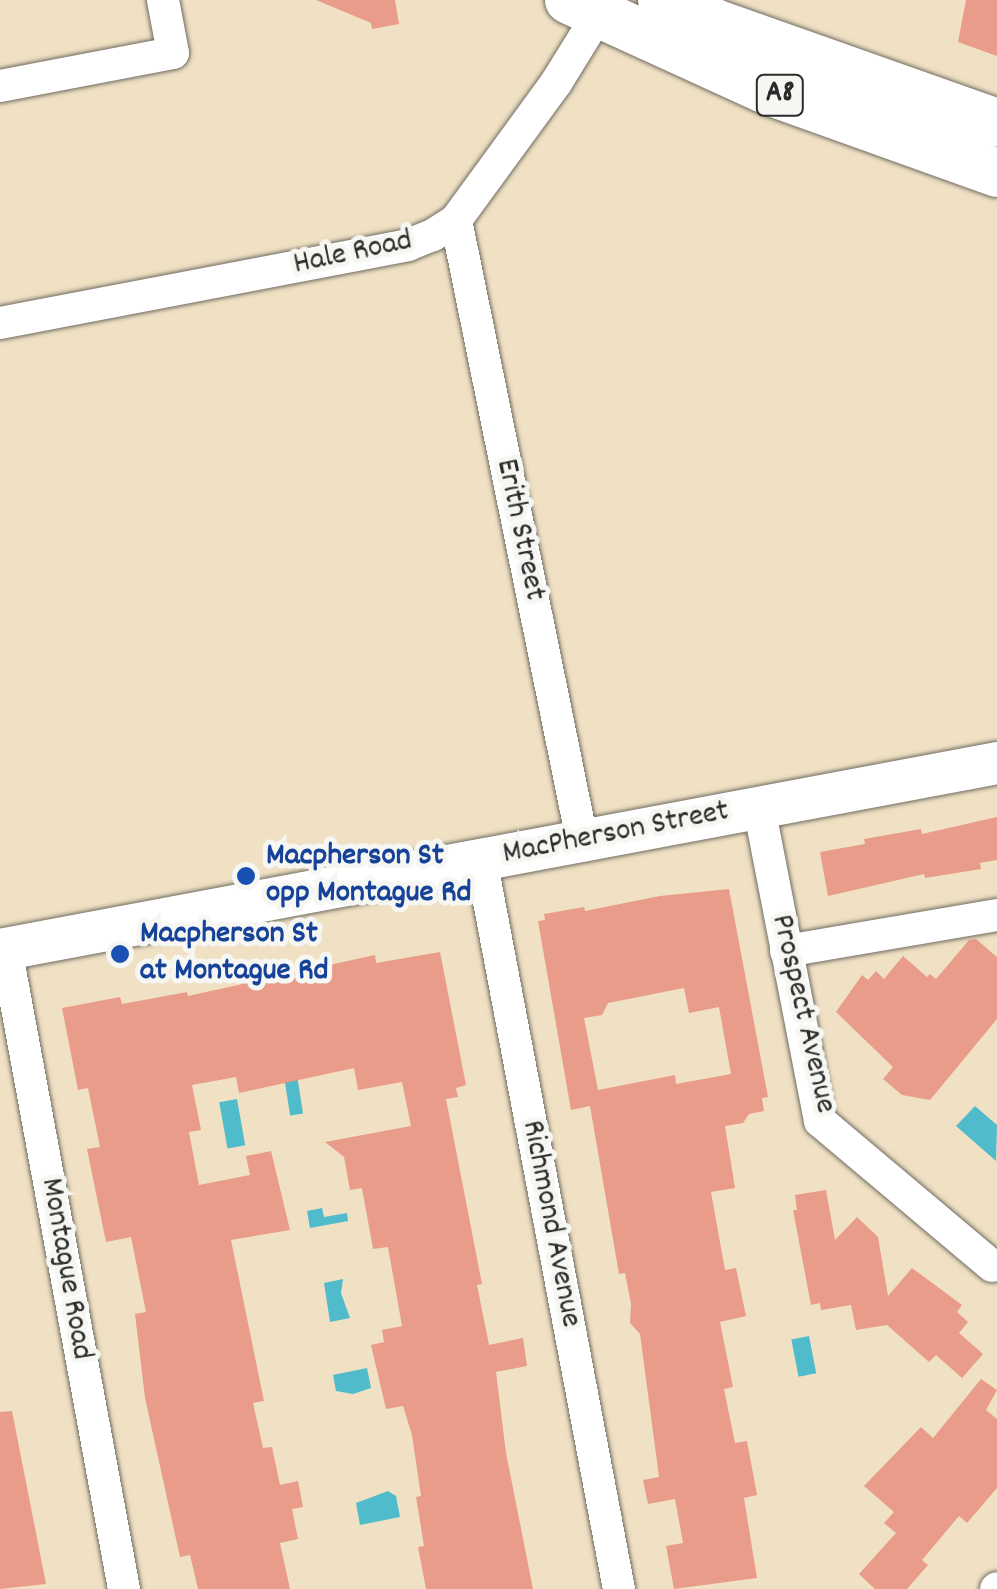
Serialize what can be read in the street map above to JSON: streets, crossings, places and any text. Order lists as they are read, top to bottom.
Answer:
{
  "streets": {
    "highway": ["A8"],
    "main road": ["MacPherson Street"],
    "street": [
      "Hale Road",
      "Erith Street",
      "Prospect Avenue",
      "Richmond Avenue",
      "Montague Road"
    ]
  },
  "crossings": [
    ["A8", "Hale Road"],
    ["Hale Road", "Erith Street"],
    ["Erith Street", "MacPherson Street"],
    ["MacPherson Street", "Prospect Avenue"],
    ["MacPherson Street", "Richmond Avenue"],
    ["MacPherson Street", "Montague Road"]
  ],
  "places": ["Macpherson St opp Montague Rd", "Macpherson St at Montague Rd"]
}
